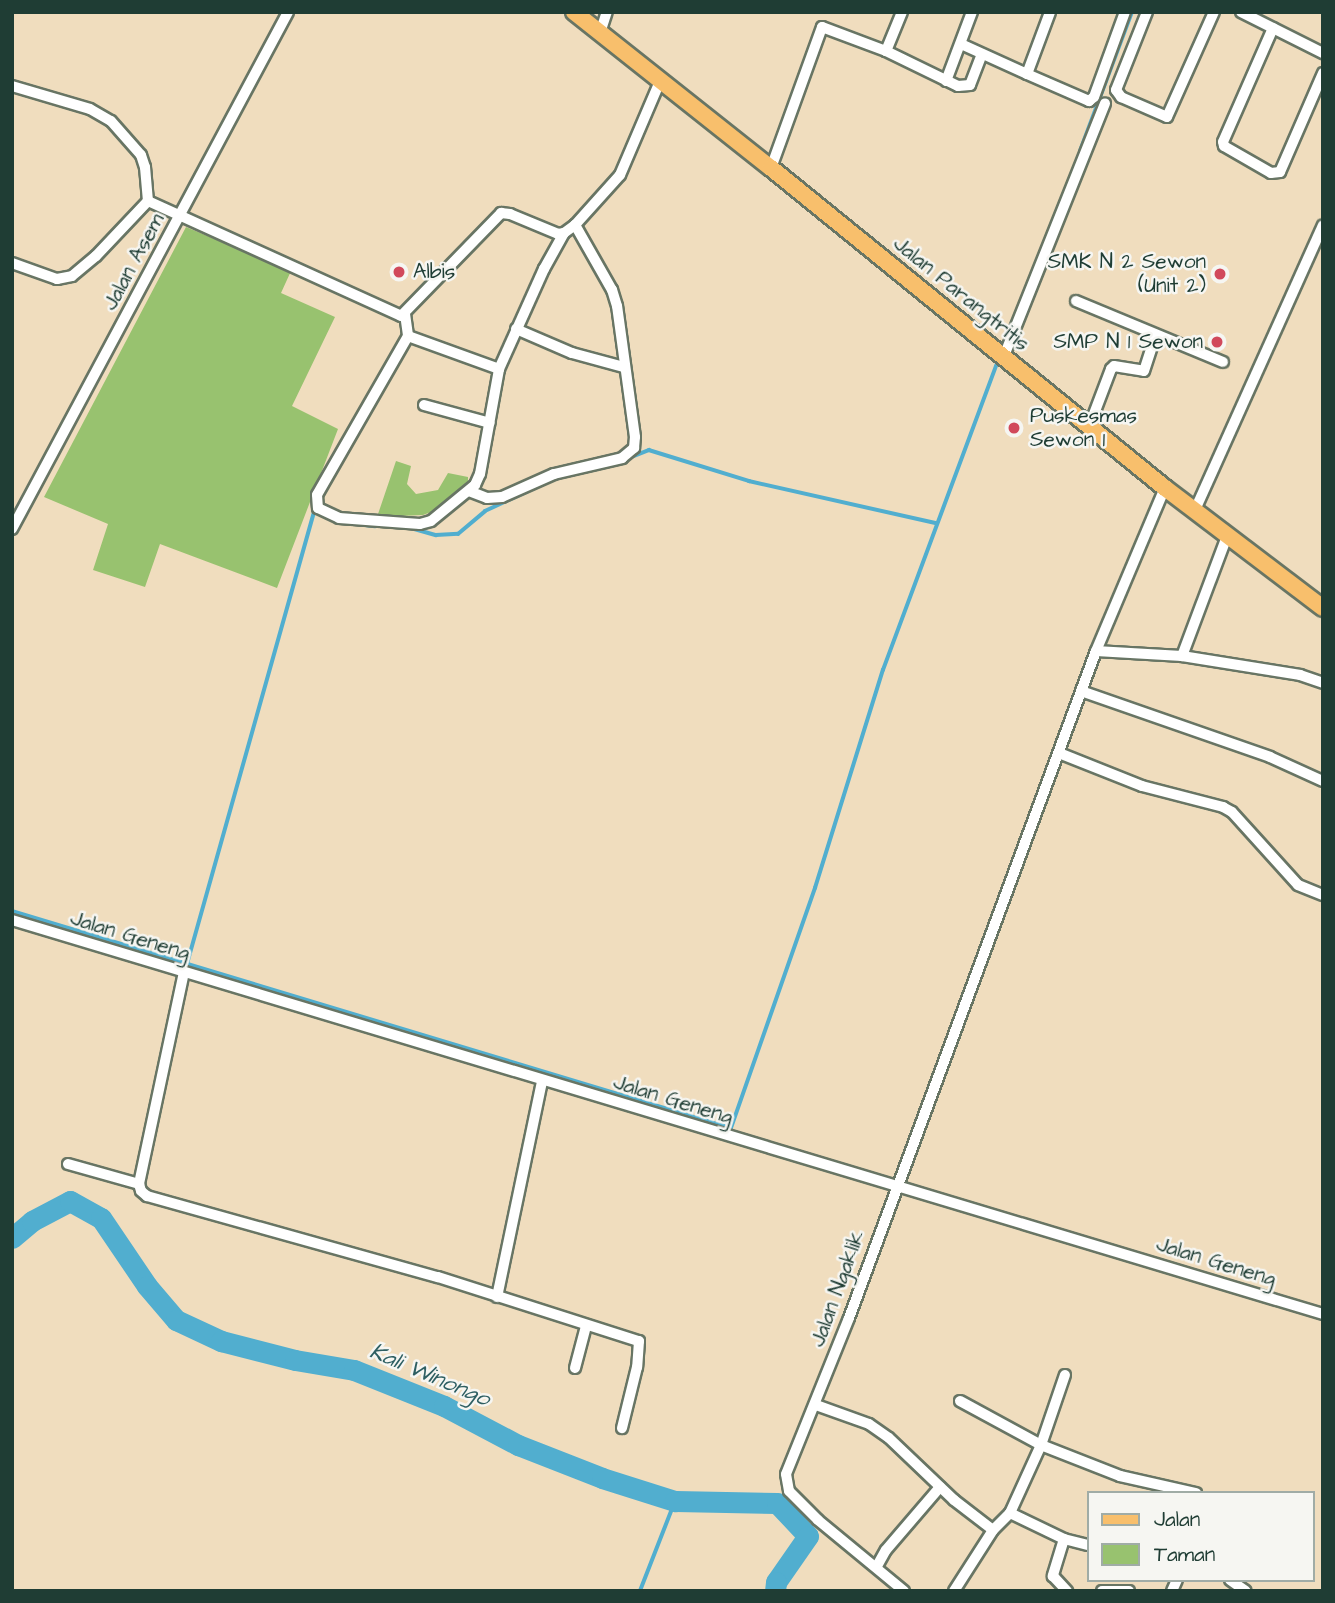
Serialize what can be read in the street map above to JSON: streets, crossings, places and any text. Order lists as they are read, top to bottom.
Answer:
{
  "streets": {
    "main road": ["Jalan Parangtritis"],
    "street": ["Jalan Asem", "Jalan Geneng", "Jalan Ngaklik"]
  },
  "crossings": [
    ["Jalan Parangtritis", "Jalan Ngaklik"],
    ["Jalan Geneng", "Jalan Ngaklik"]
  ],
  "water": ["Kali Winongo"],
  "places": [
    "Albis",
    "SMK N 2 Sewon (Unit 2)",
    "SMP N 1 Sewon",
    "Puskesmas Sewon 1"
  ],
  "legend": ["Jalan", "Taman"]
}
